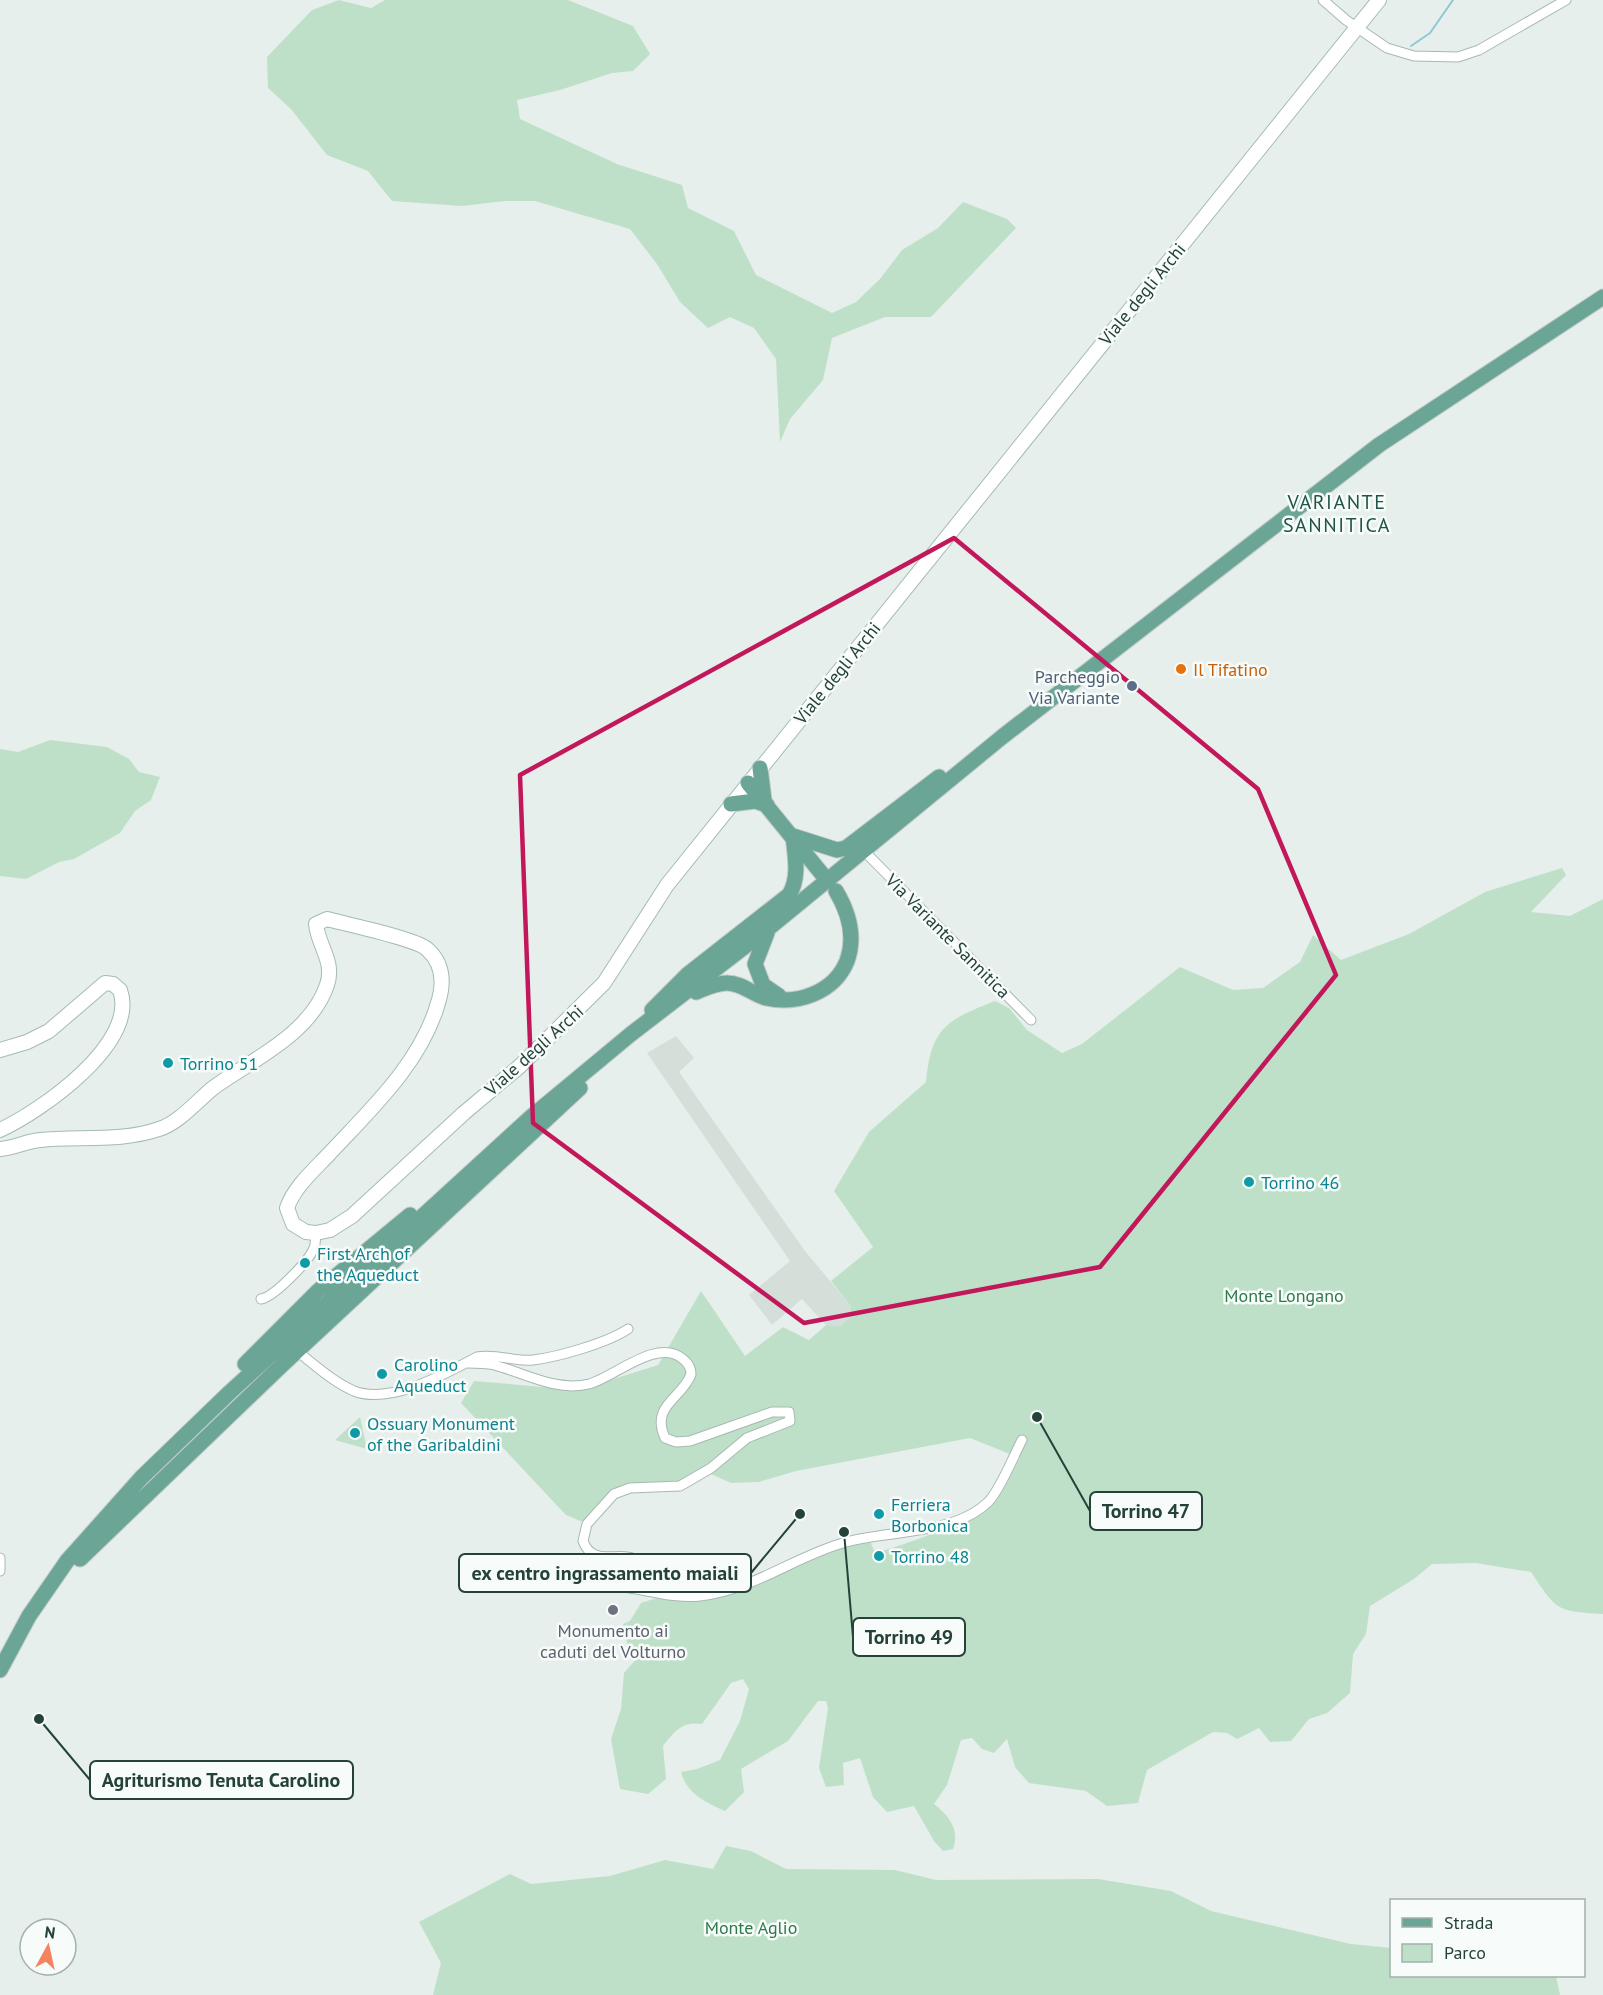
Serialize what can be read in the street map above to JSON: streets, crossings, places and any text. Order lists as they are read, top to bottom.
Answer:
{
  "streets": {
    "main road": ["Viale degli Archi"],
    "street": ["Via Variante Sannitica"]
  },
  "districts": ["VARIANTE SANNITICA"],
  "parks": ["Monte Longano", "Monte Aglio"],
  "places": [
    "Il Tifatino",
    "Parcheggio Via Variante",
    "Torrino 51",
    "Torrino 46",
    "First Arch of the Aqueduct",
    "Carolino Aqueduct",
    "Torrino 47",
    "Ossuary Monument of the Garibaldini",
    "ex centro ingrassamento maiali",
    "Ferriera Borbonica",
    "Torrino 49",
    "Torrino 48",
    "Monumento ai caduti del Volturno",
    "Agriturismo Tenuta Carolino"
  ],
  "legend": ["Strada", "Parco"],
  "north": "top"
}
